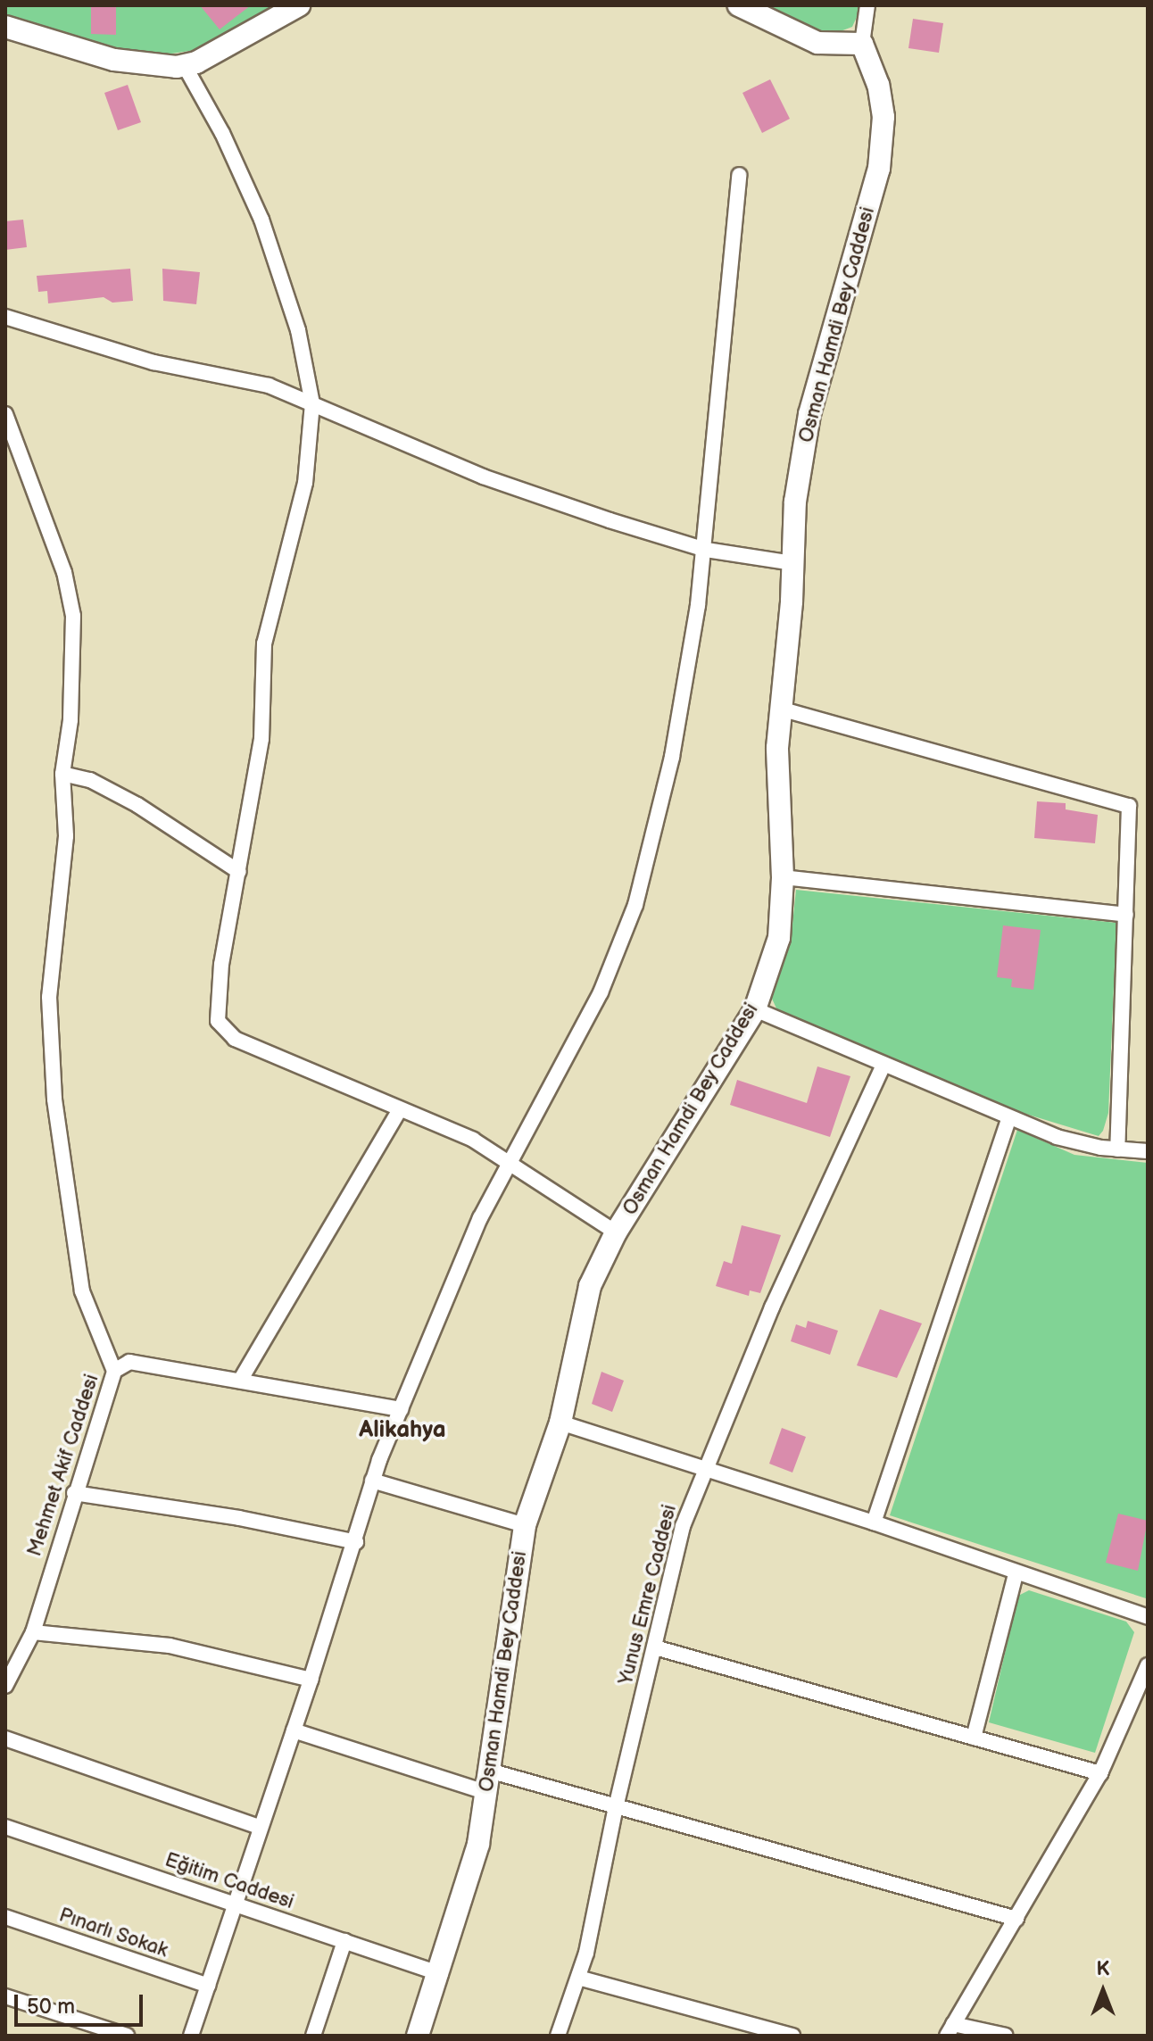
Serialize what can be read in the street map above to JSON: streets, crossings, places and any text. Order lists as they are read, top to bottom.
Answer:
{
  "streets": {
    "street": [
      "Osman Hamdi Bey Caddesi",
      "Mehmet Akif Caddesi",
      "Yunus Emre Caddesi",
      "Eğitim Caddesi",
      "Pınarlı Sokak"
    ]
  },
  "crossings": [
    ["Osman Hamdi Bey Caddesi", "Eğitim Caddesi"]
  ],
  "districts": ["Alikahya"],
  "scale_bar": "50 m",
  "north": "top"
}
